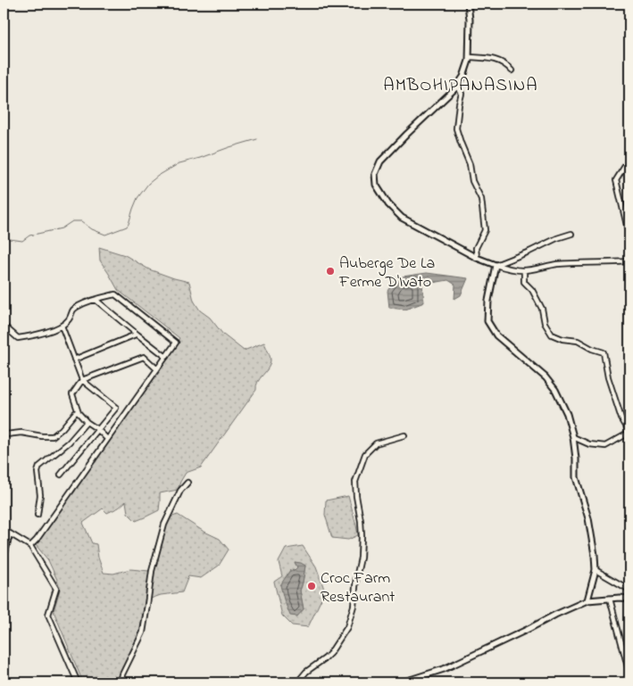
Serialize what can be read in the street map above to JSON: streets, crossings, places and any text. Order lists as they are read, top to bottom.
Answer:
{
  "districts": ["AMBOHIPANASINA"],
  "places": ["Auberge De La Ferme D'Ivato", "Croc Farm Restaurant"]
}
